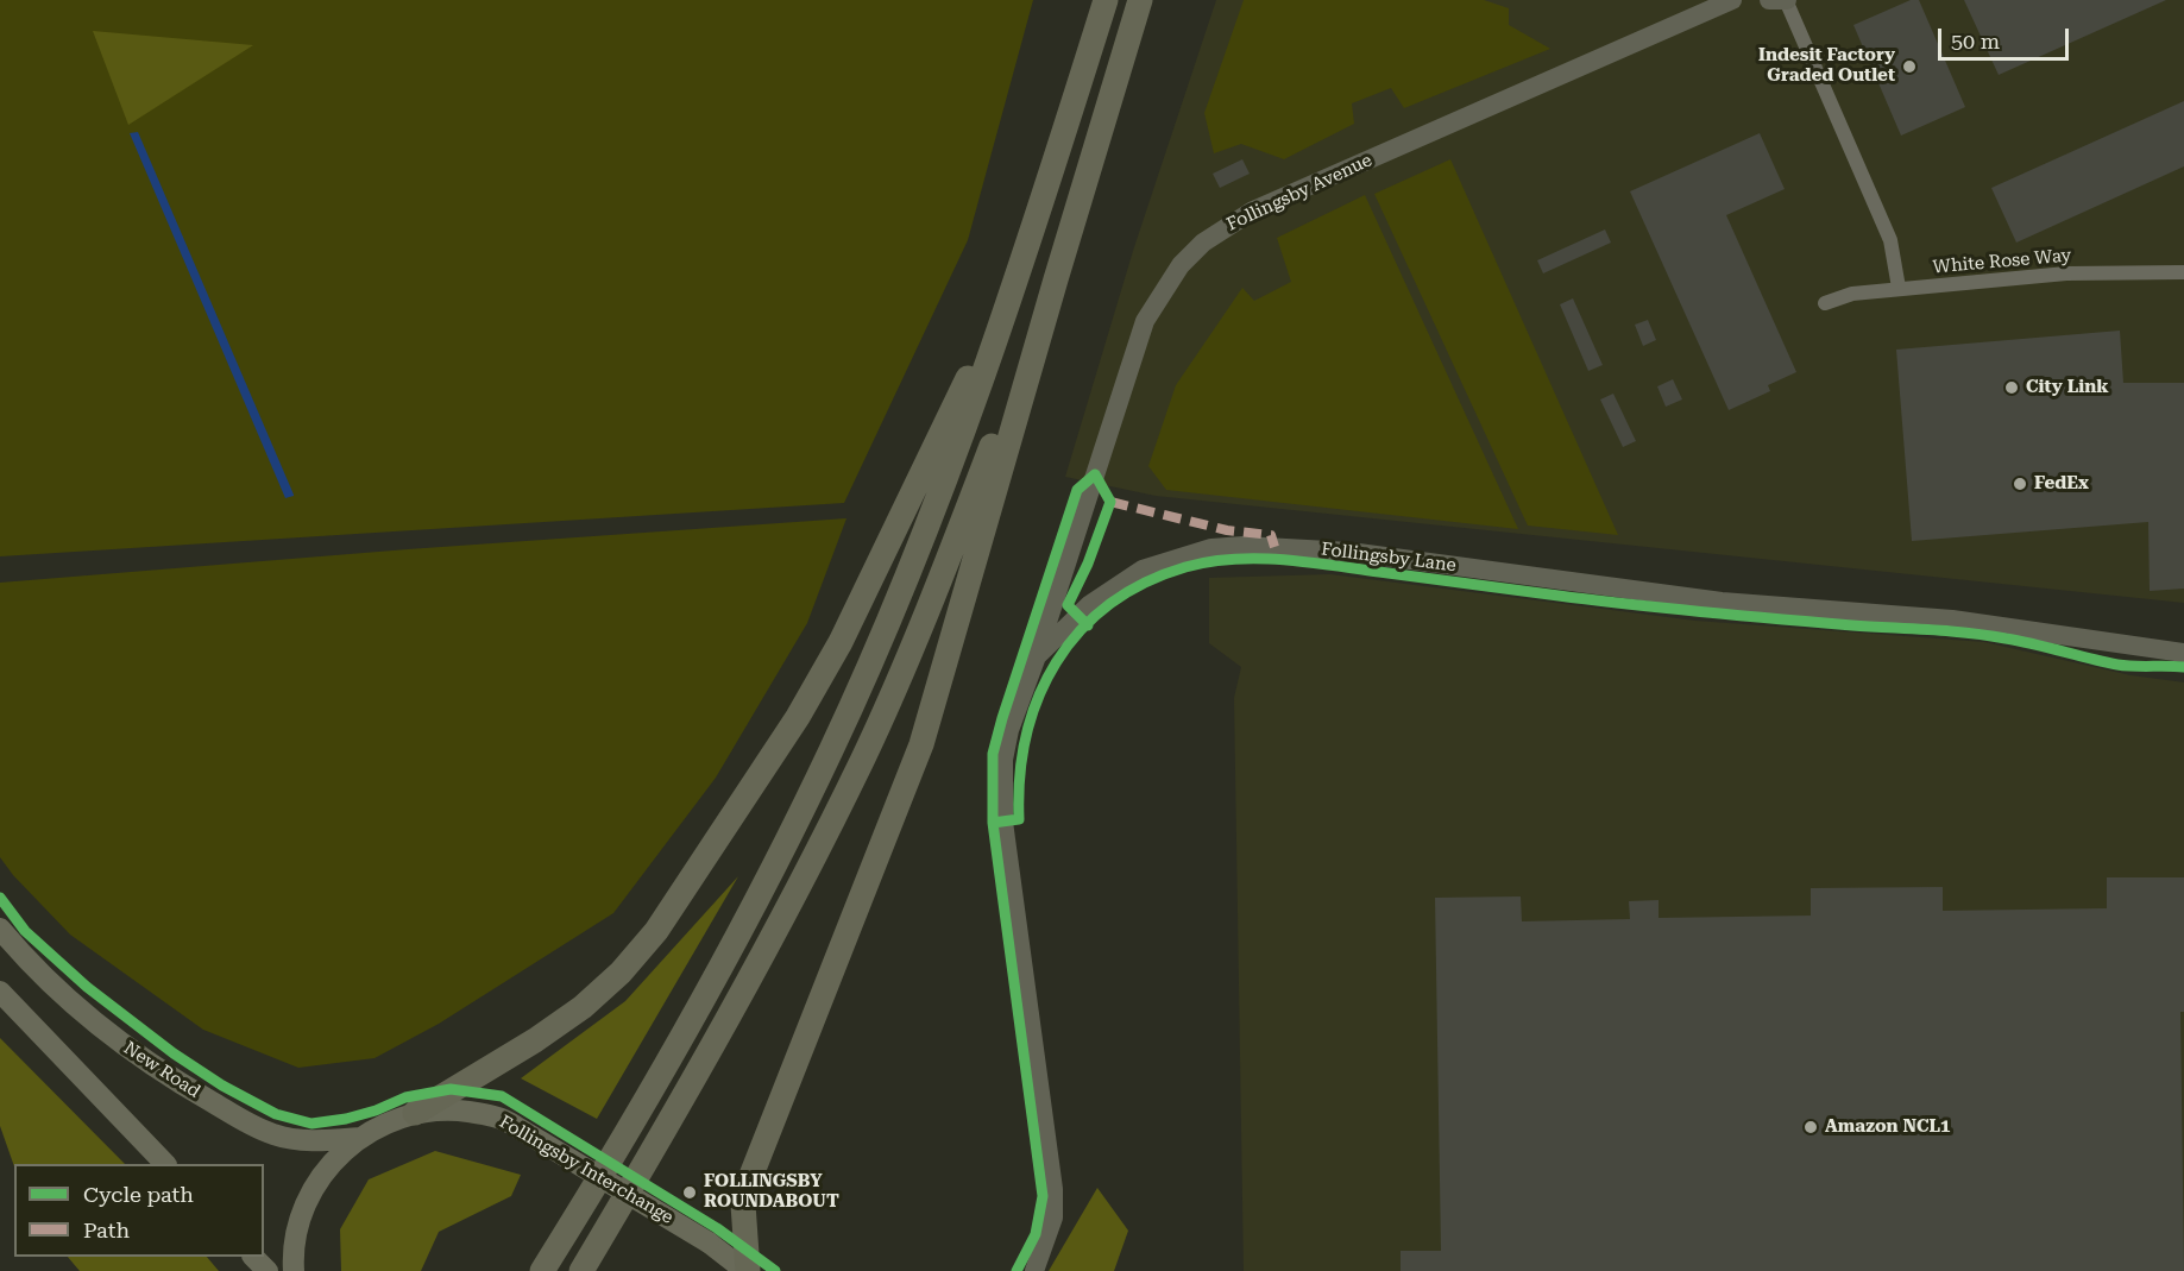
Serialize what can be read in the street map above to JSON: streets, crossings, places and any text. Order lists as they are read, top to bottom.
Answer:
{
  "streets": {
    "main road": ["New Road", "Follingsby Interchange"],
    "street": ["Follingsby Avenue", "White Rose Way", "Follingsby Lane"]
  },
  "crossings": [
    ["Follingsby Avenue", "Follingsby Lane"],
    ["New Road", "Follingsby Interchange"]
  ],
  "places": [
    "Indesit Factory Graded Outlet",
    "City Link",
    "FedEx",
    "Amazon NCL1",
    "FOLLINGSBY ROUNDABOUT"
  ],
  "legend": ["Cycle path", "Path"],
  "scale_bar": "50 m"
}
